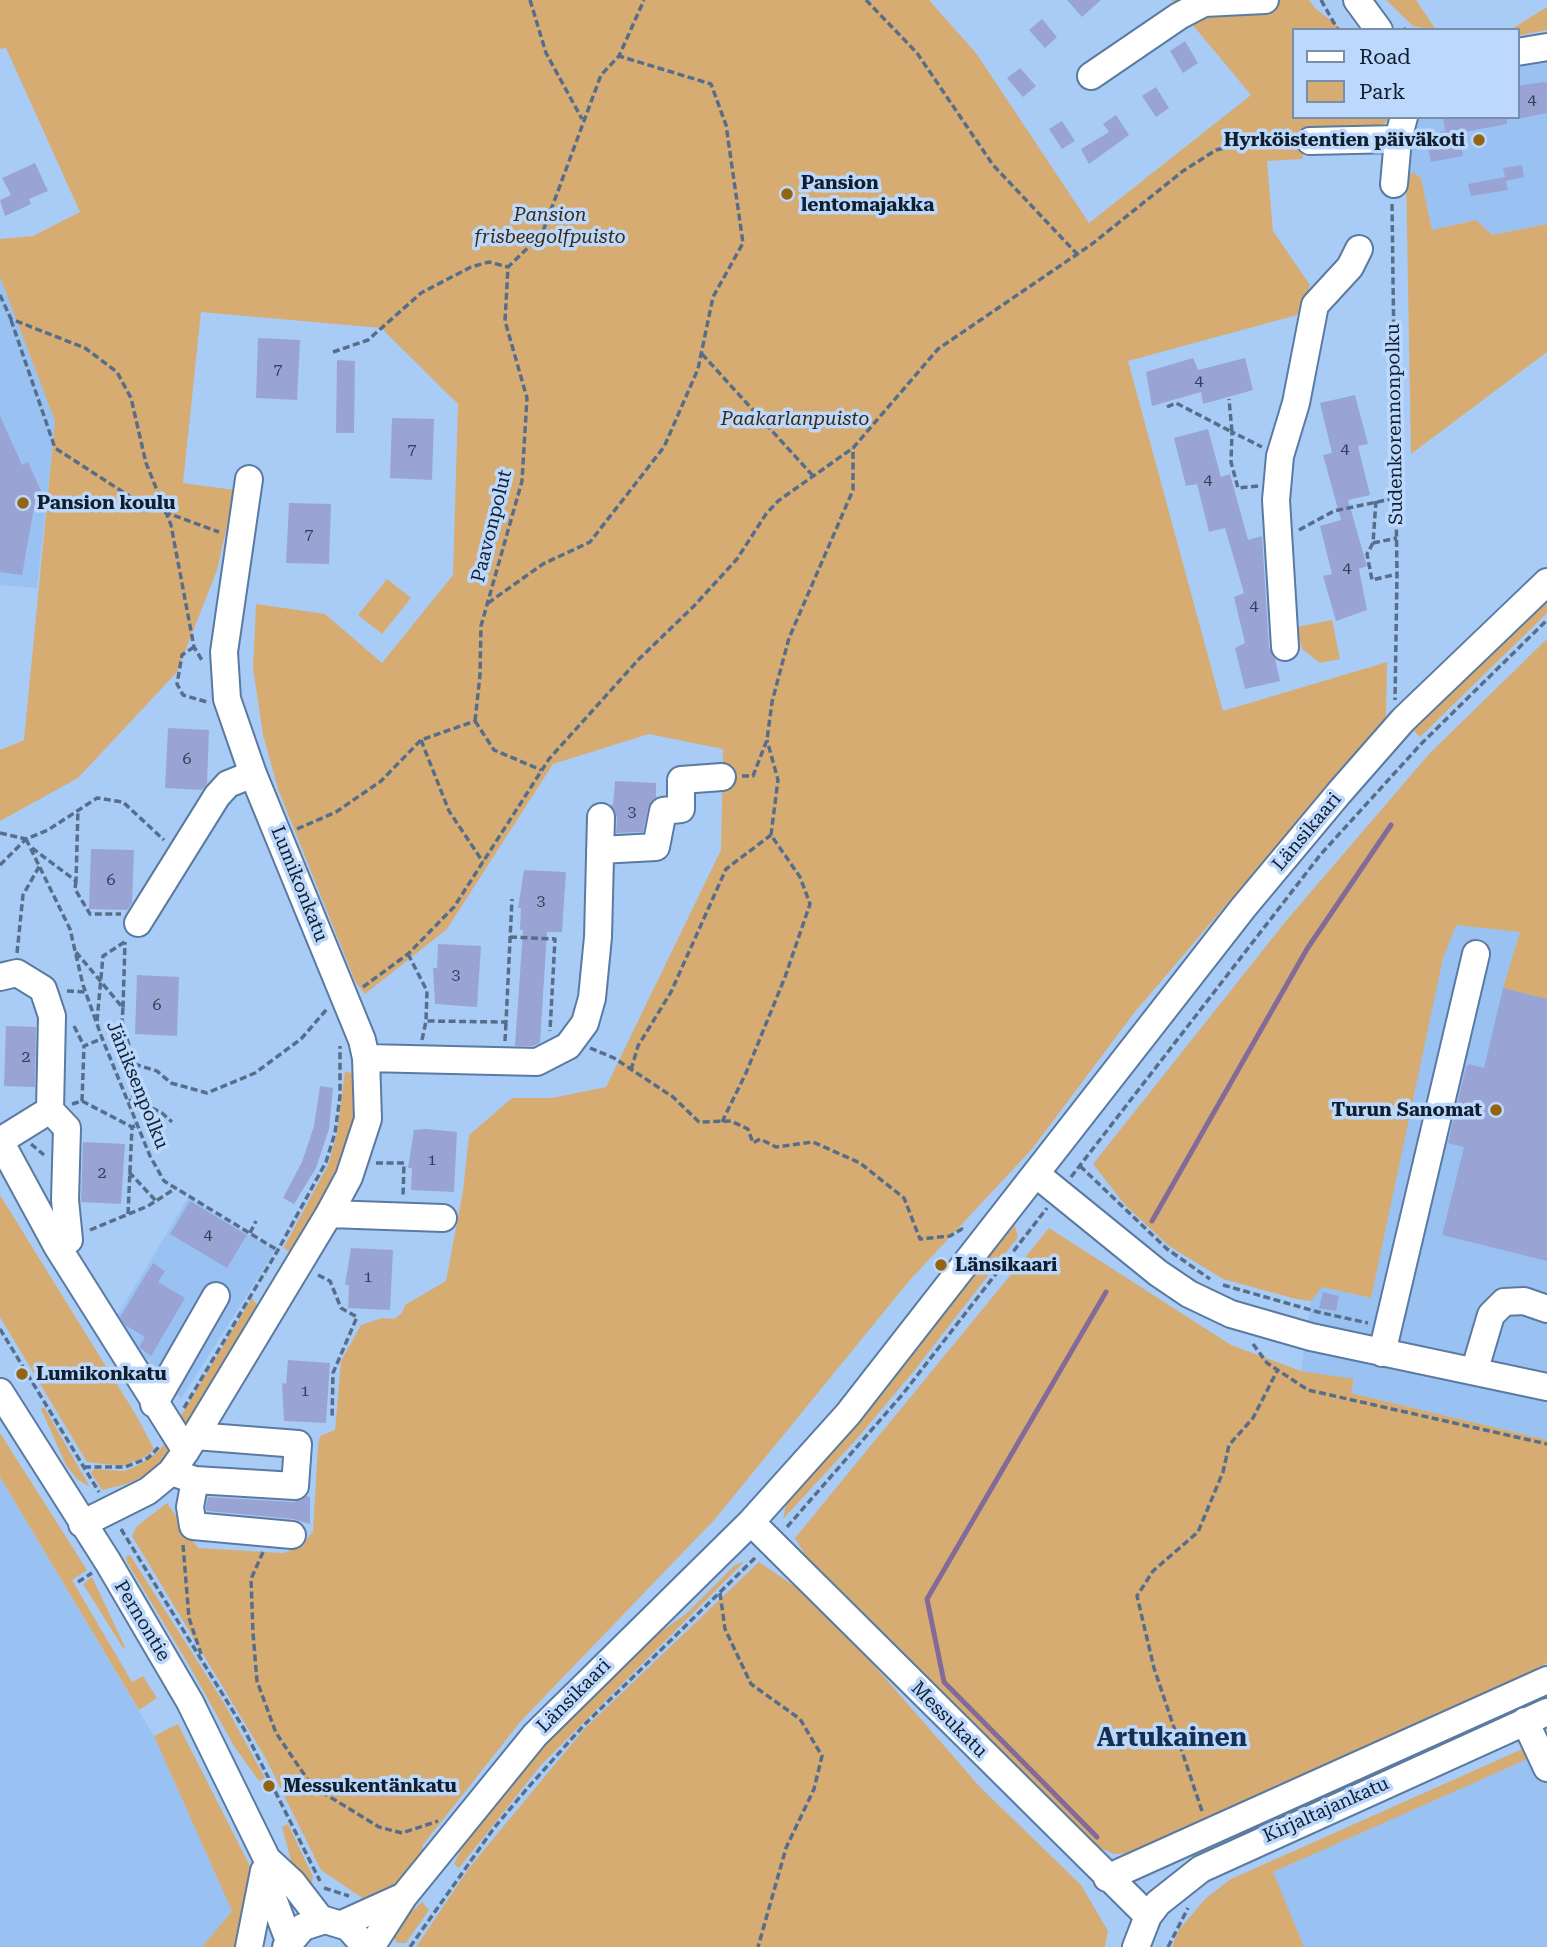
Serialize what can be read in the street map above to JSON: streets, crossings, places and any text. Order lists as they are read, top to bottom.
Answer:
{
  "streets": {
    "street": [
      "Länsikaari",
      "Lumikonkatu",
      "Pernontie",
      "Messukatu",
      "Kirjaltajankatu"
    ],
    "path": ["Sudenkorennonpolku", "Paavonpolut", "Jäniksenpolku"]
  },
  "crossings": [
    ["Länsikaari", "Pernontie"],
    ["Länsikaari", "Messukatu"],
    ["Lumikonkatu", "Jäniksenpolku"],
    ["Lumikonkatu", "Pernontie"],
    ["Messukatu", "Kirjaltajankatu"]
  ],
  "districts": ["Artukainen"],
  "parks": ["Pansion frisbeegolfpuisto", "Paakarlanpuisto"],
  "places": [
    "Hyrköistentien päiväkoti",
    "Pansion lentomajakka",
    "Pansion koulu",
    "Turun Sanomat",
    "Länsikaari",
    "Lumikonkatu",
    "Messukentänkatu"
  ],
  "house_numbers": [
    "4",
    "7",
    "4",
    "7",
    "4",
    "4",
    "7",
    "4",
    "4",
    "6",
    "3",
    "6",
    "3",
    "3",
    "6",
    "2",
    "1",
    "2",
    "4",
    "1",
    "1"
  ],
  "legend": ["Road", "Park"]
}
